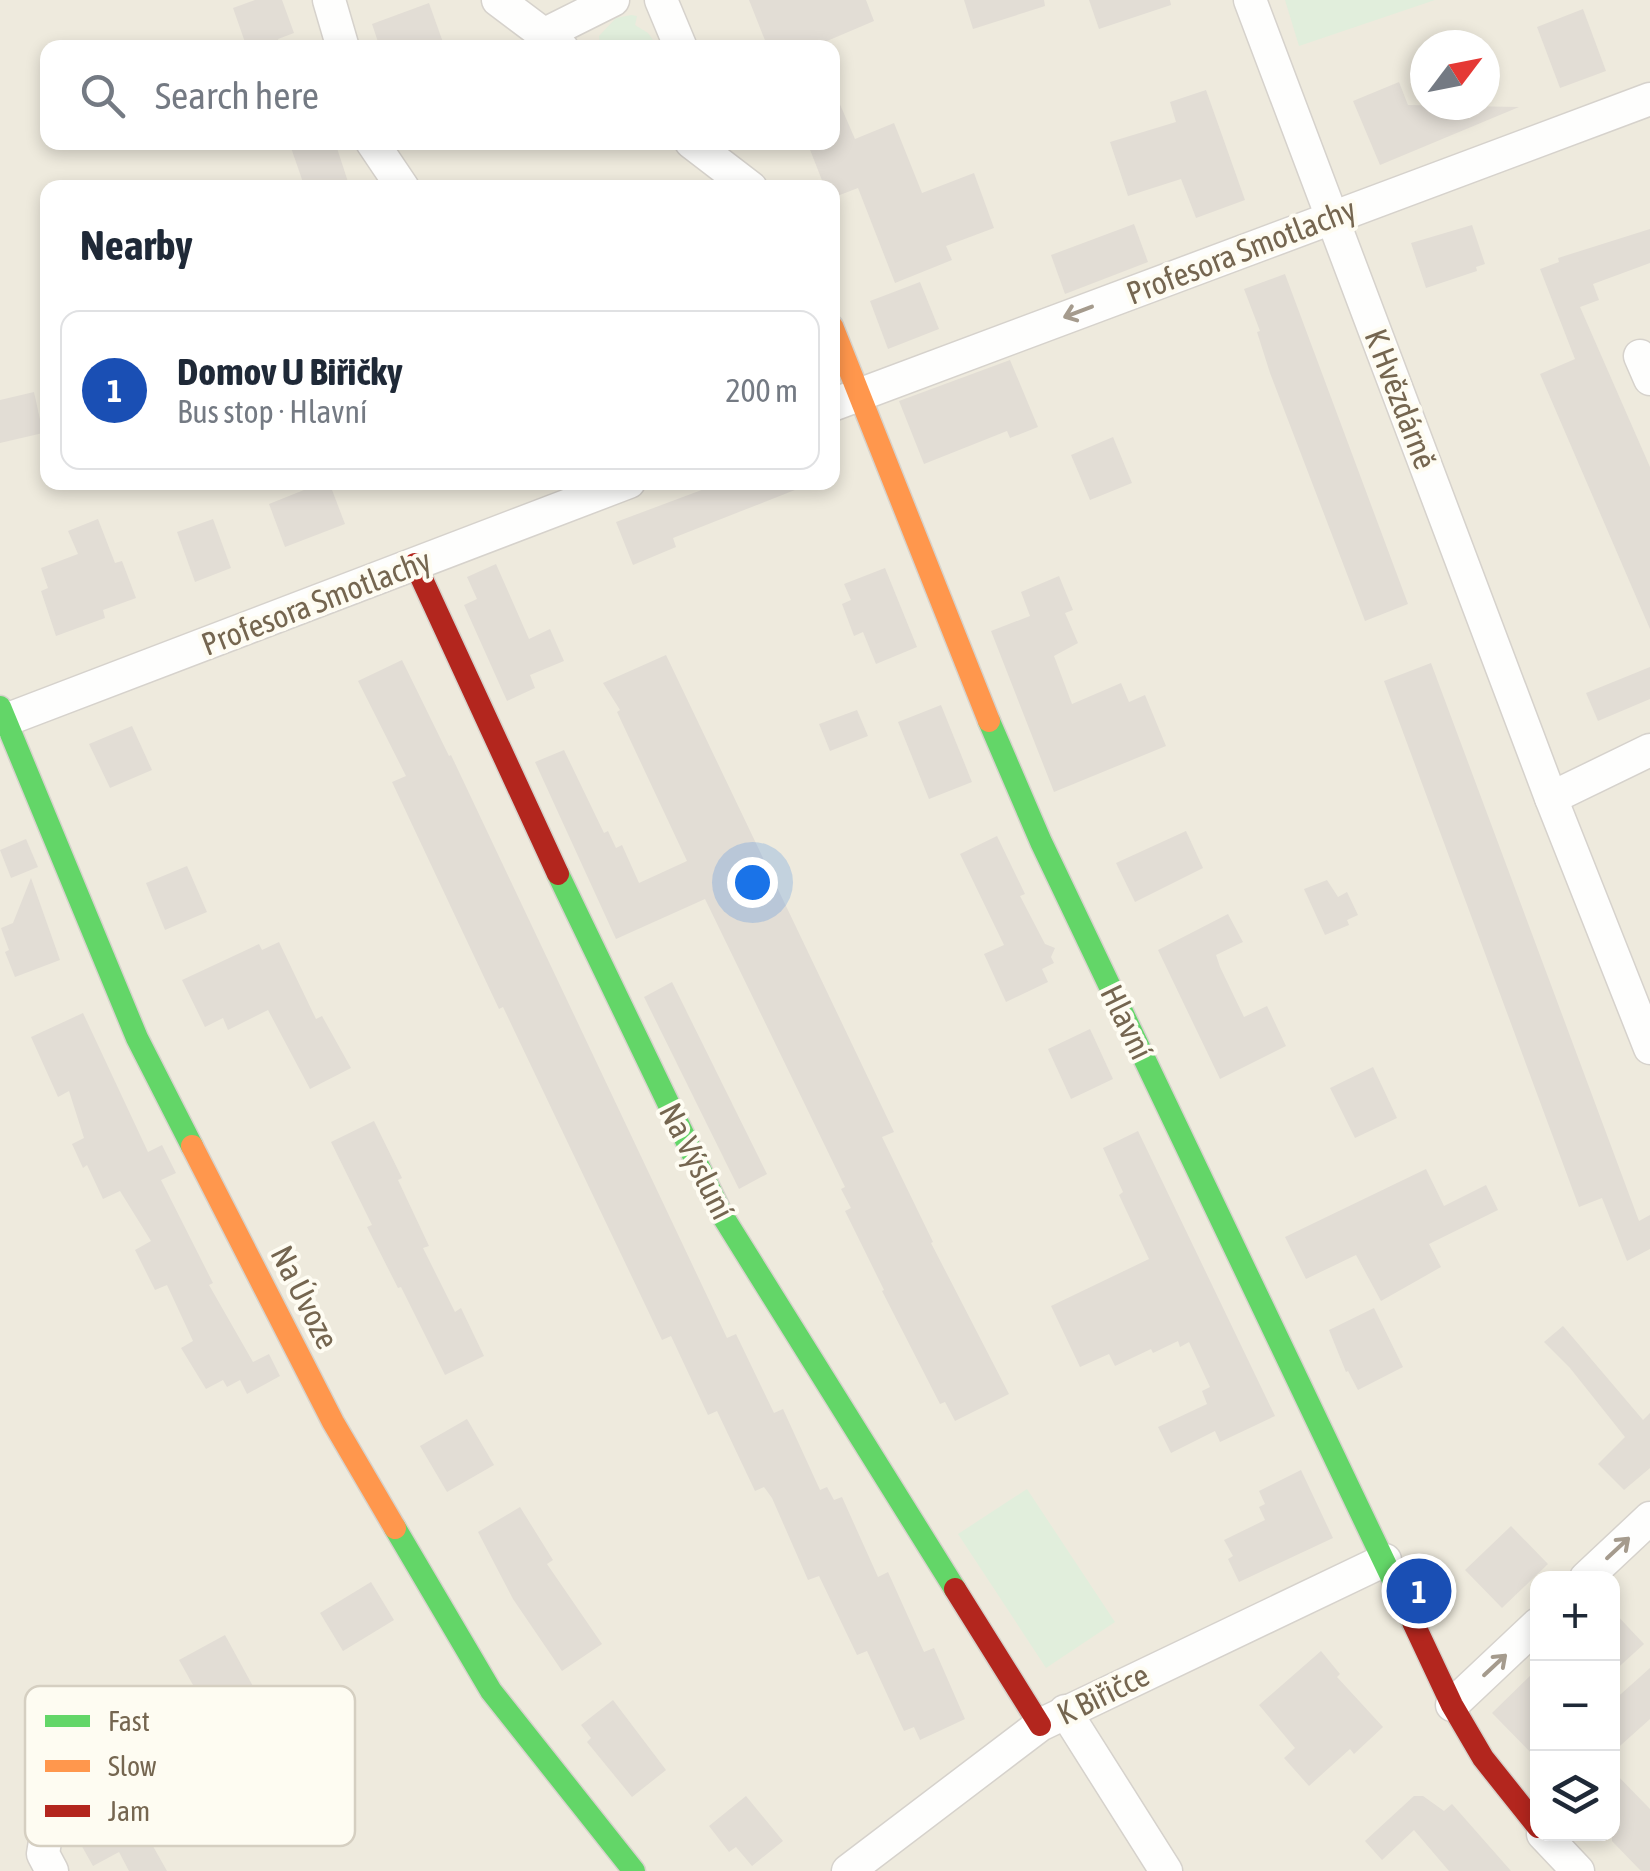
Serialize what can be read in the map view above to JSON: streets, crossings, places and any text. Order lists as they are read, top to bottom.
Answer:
{
  "streets": {
    "street": [
      "Profesora Smotlachy",
      "K Hvězdárně",
      "Hlavní",
      "Na Výsluní",
      "Na Úvoze",
      "K Biřičce"
    ]
  },
  "crossings": [
    ["Profesora Smotlachy", "K Hvězdárně"],
    ["Profesora Smotlachy", "Hlavní"],
    ["Profesora Smotlachy", "Na Výsluní"],
    ["Profesora Smotlachy", "Na Úvoze"],
    ["Hlavní", "K Biřičce"],
    ["Na Výsluní", "K Biřičce"]
  ],
  "legend": ["Fast", "Slow", "Jam"],
  "north": "top right",
  "page": {
    "search": "Search here",
    "heading": "Nearby",
    "list": [
      {
        "mark": "1",
        "name": "Domov U Biřičky",
        "note": "Bus stop · Hlavní",
        "value": "200 m"
      }
    ],
    "pins": "1",
    "map_buttons": ["+", "−"]
  }
}
